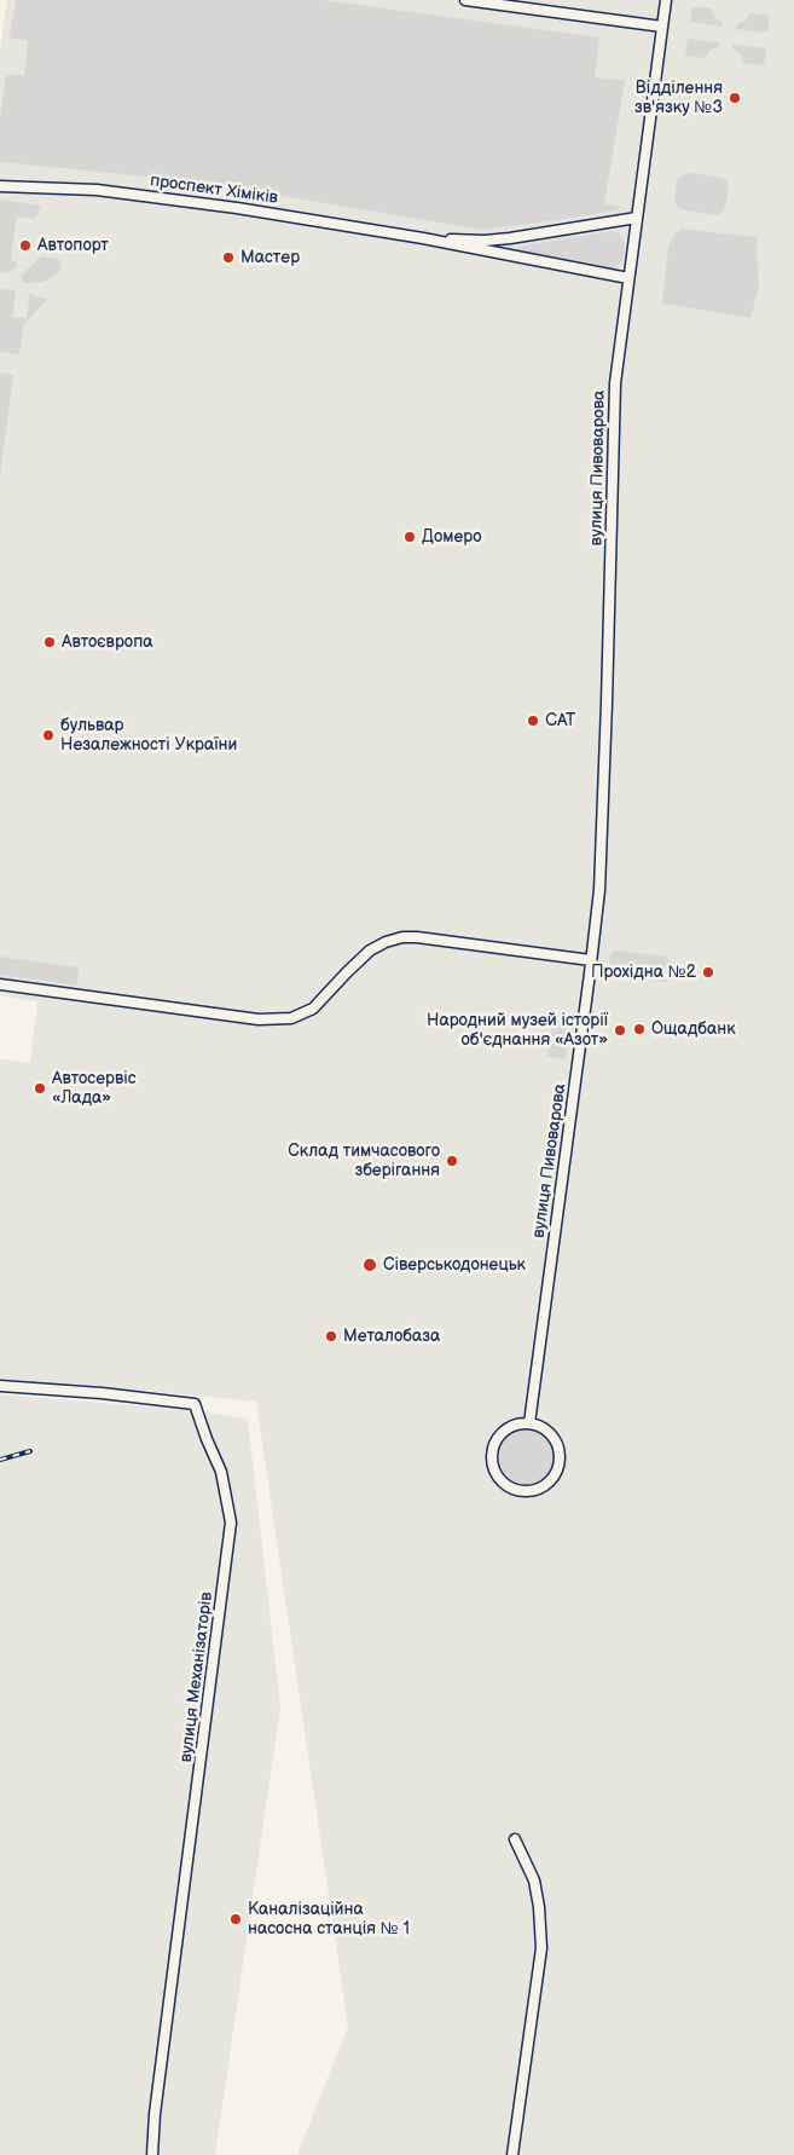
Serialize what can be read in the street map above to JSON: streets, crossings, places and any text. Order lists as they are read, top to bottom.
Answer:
{
  "streets": {
    "street": ["проспект Хіміків", "вулиця Пивоварова", "вулиця Механізаторів"]
  },
  "crossings": [
    ["проспект Хіміків", "вулиця Пивоварова"]
  ],
  "places": [
    "Відділення зв'язку №3",
    "Автопорт",
    "Мастер",
    "Домеро",
    "Автоєвропа",
    "CAT",
    "бульвар Незалежності України",
    "Прохідна №2",
    "Ощадбанк",
    "Народний музей історії об'єднання «Азот»",
    "Автосервіс «Лада»",
    "Склад тимчасового зберігання",
    "Сіверськодонецьк",
    "Металобаза",
    "Каналізаційна насосна станція № 1"
  ]
}
